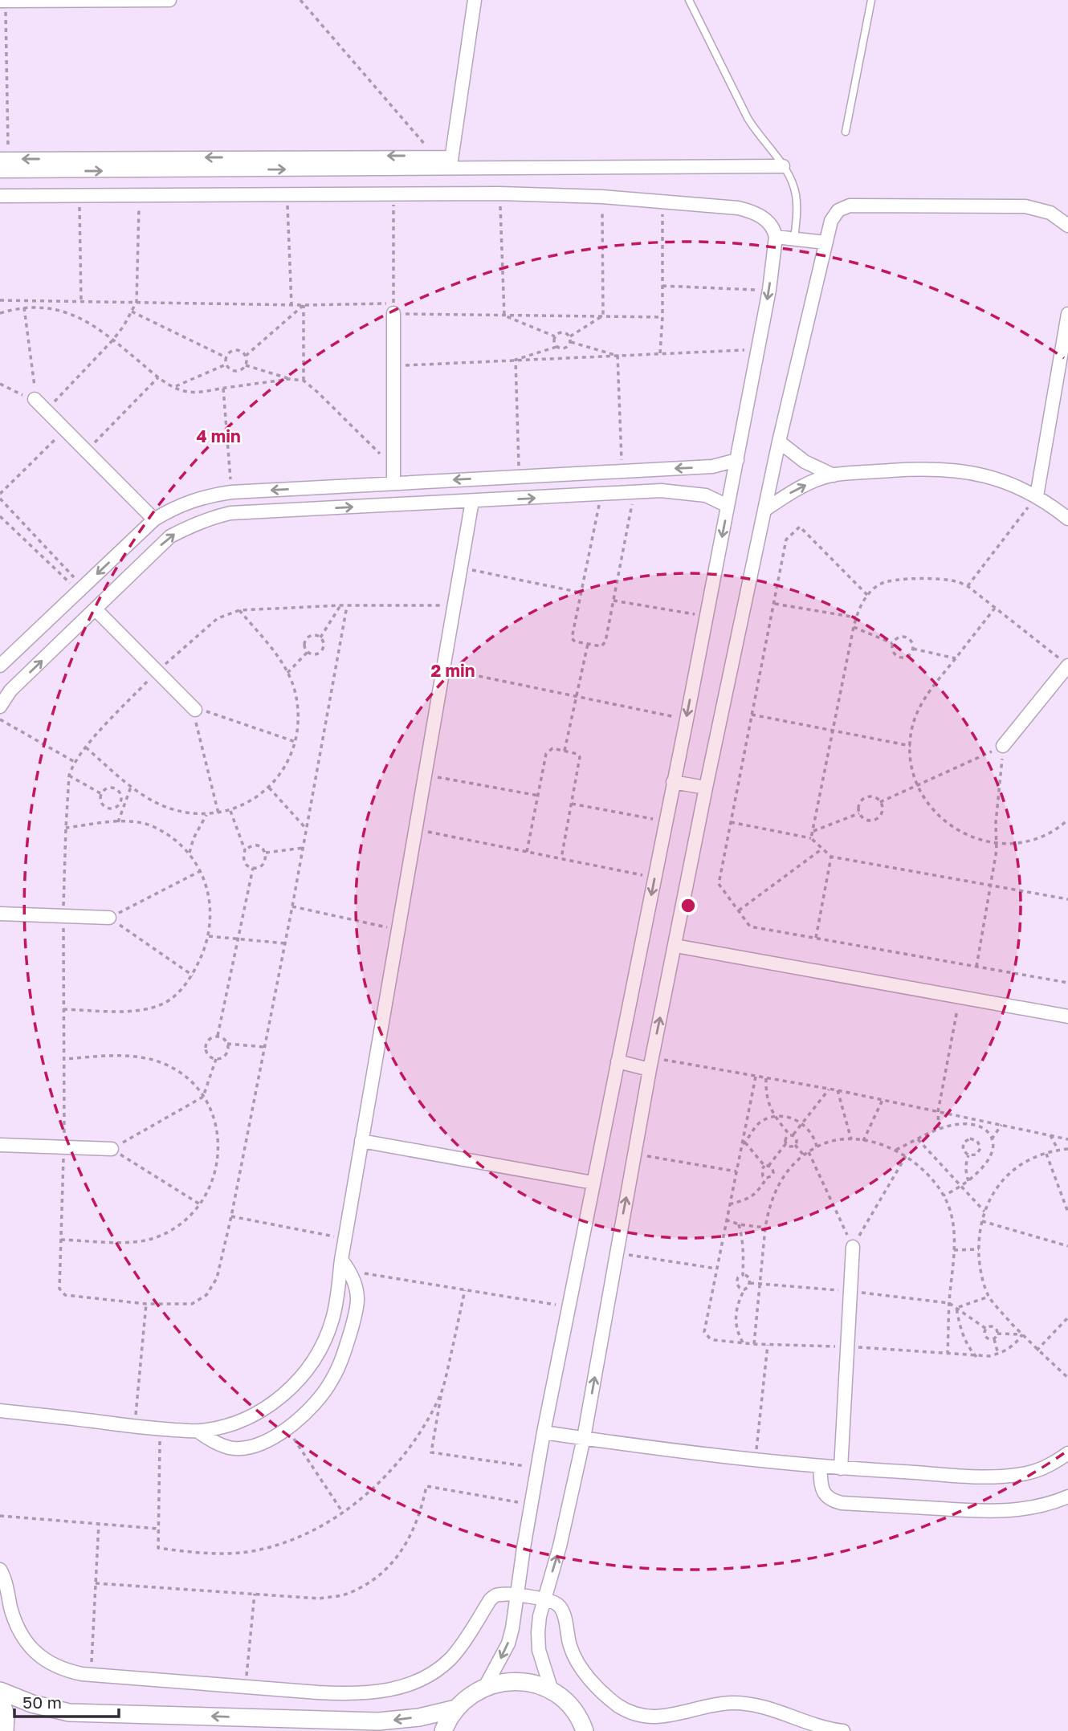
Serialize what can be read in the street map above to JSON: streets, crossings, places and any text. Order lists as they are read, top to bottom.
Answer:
{
  "scale_bar": "50 m",
  "rings": ["4 min", "2 min"]
}
